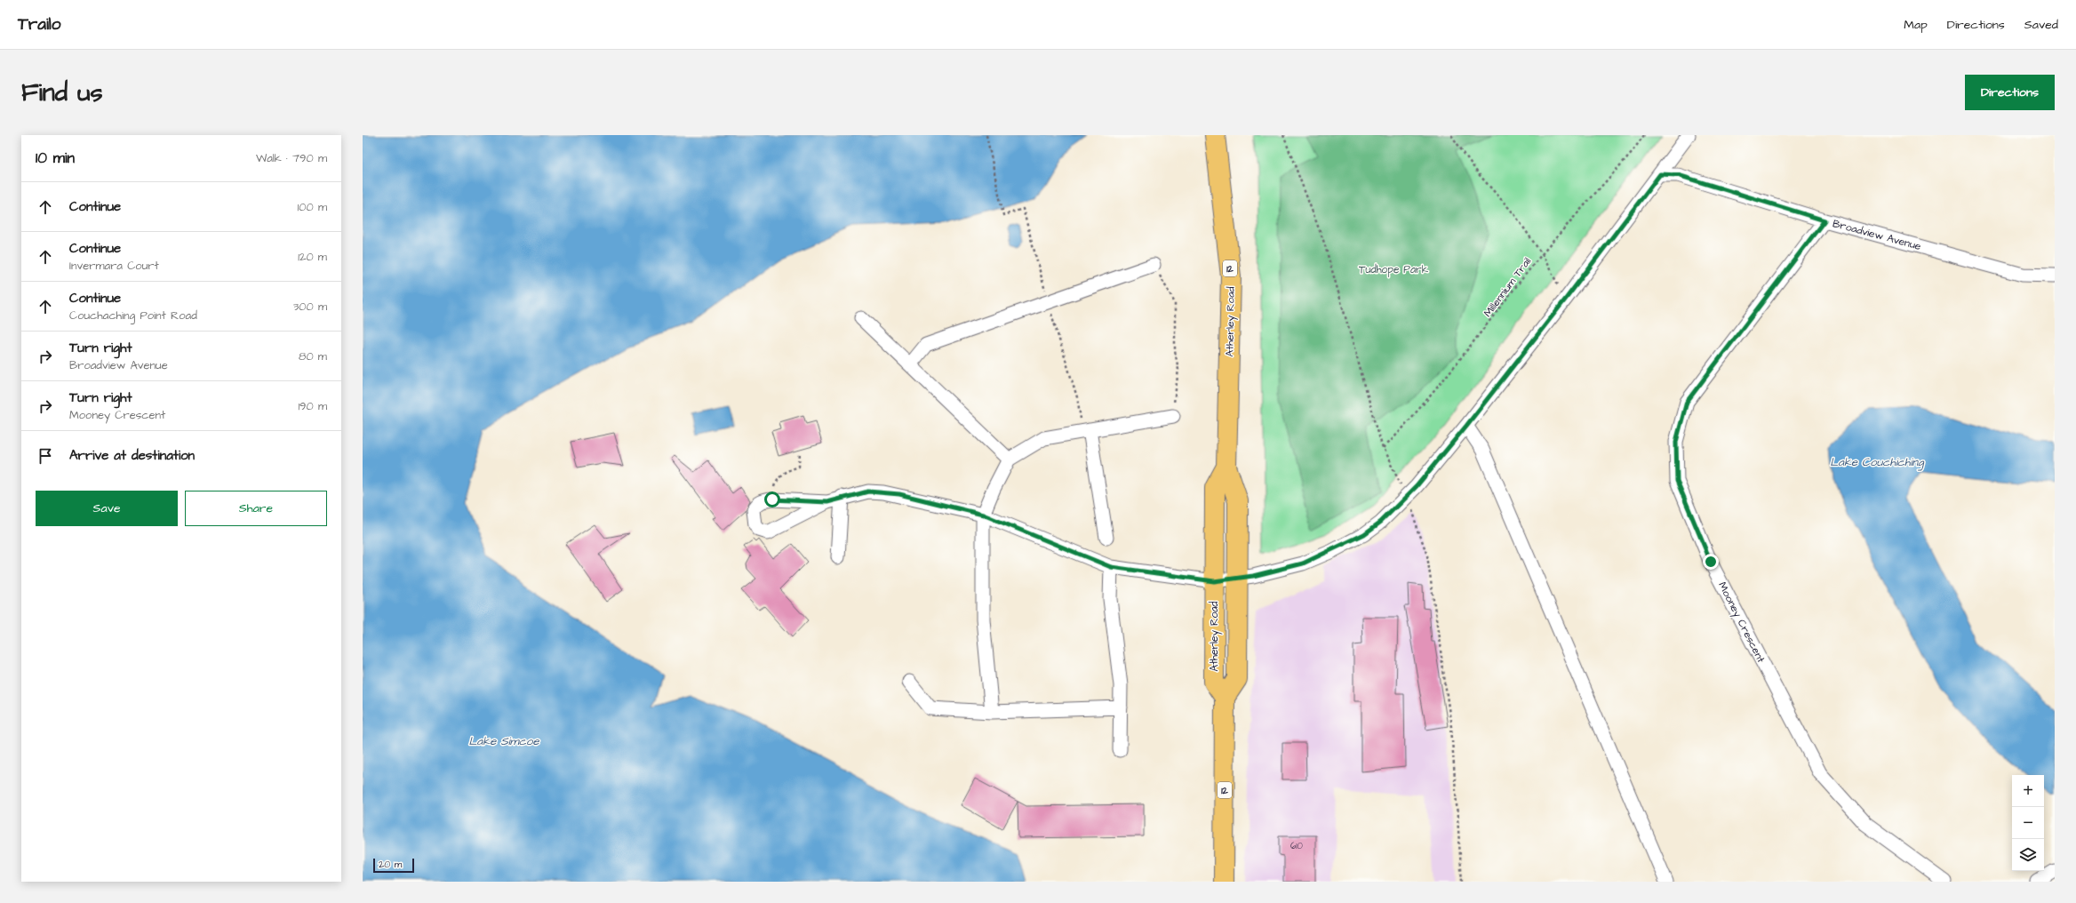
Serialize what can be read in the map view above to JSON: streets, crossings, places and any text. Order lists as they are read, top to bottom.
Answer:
{
  "streets": {
    "highway": ["12", "Atherley Road"],
    "street": ["Broadview Avenue", "Mooney Crescent"],
    "path": ["Millennium Trail"]
  },
  "crossings": [
    ["Broadview Avenue", "Mooney Crescent"],
    ["12", "Atherley Road"]
  ],
  "water": ["Lake Couchiching", "Lake Simcoe"],
  "parks": ["Tudhope Park"],
  "house_numbers": ["610"],
  "scale_bar": "20 m",
  "page": {
    "header": "Trailo",
    "nav": ["Map", "Directions", "Saved"],
    "buttons": [
      "Directions",
      ["Save", "Share"]
    ],
    "title": "Find us",
    "heading": ["10 min", "Walk · 790 m"],
    "list": [
      ["Continue", "100 m"],
      ["Continue", "Invermara Court", "120 m"],
      ["Continue", "Couchaching Point Road", "300 m"],
      ["Turn right", "Broadview Avenue", "80 m"],
      ["Turn right", "Mooney Crescent", "190 m"],
      "Arrive at destination"
    ],
    "map_buttons": ["+", "−"],
    "scale": "20 m"
  }
}
